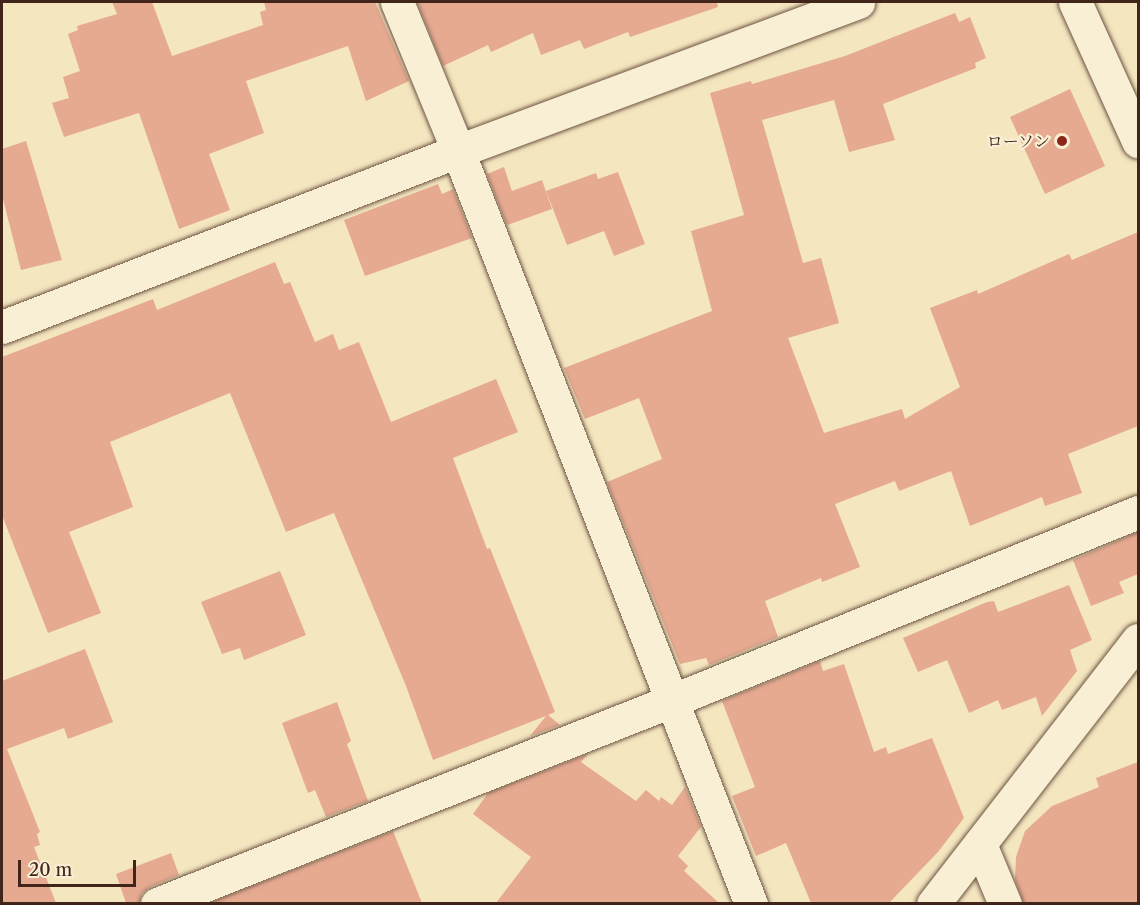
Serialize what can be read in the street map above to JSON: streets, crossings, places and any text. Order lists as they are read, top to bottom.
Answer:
{
  "places": ["ローソン"],
  "scale_bar": "20 m"
}
